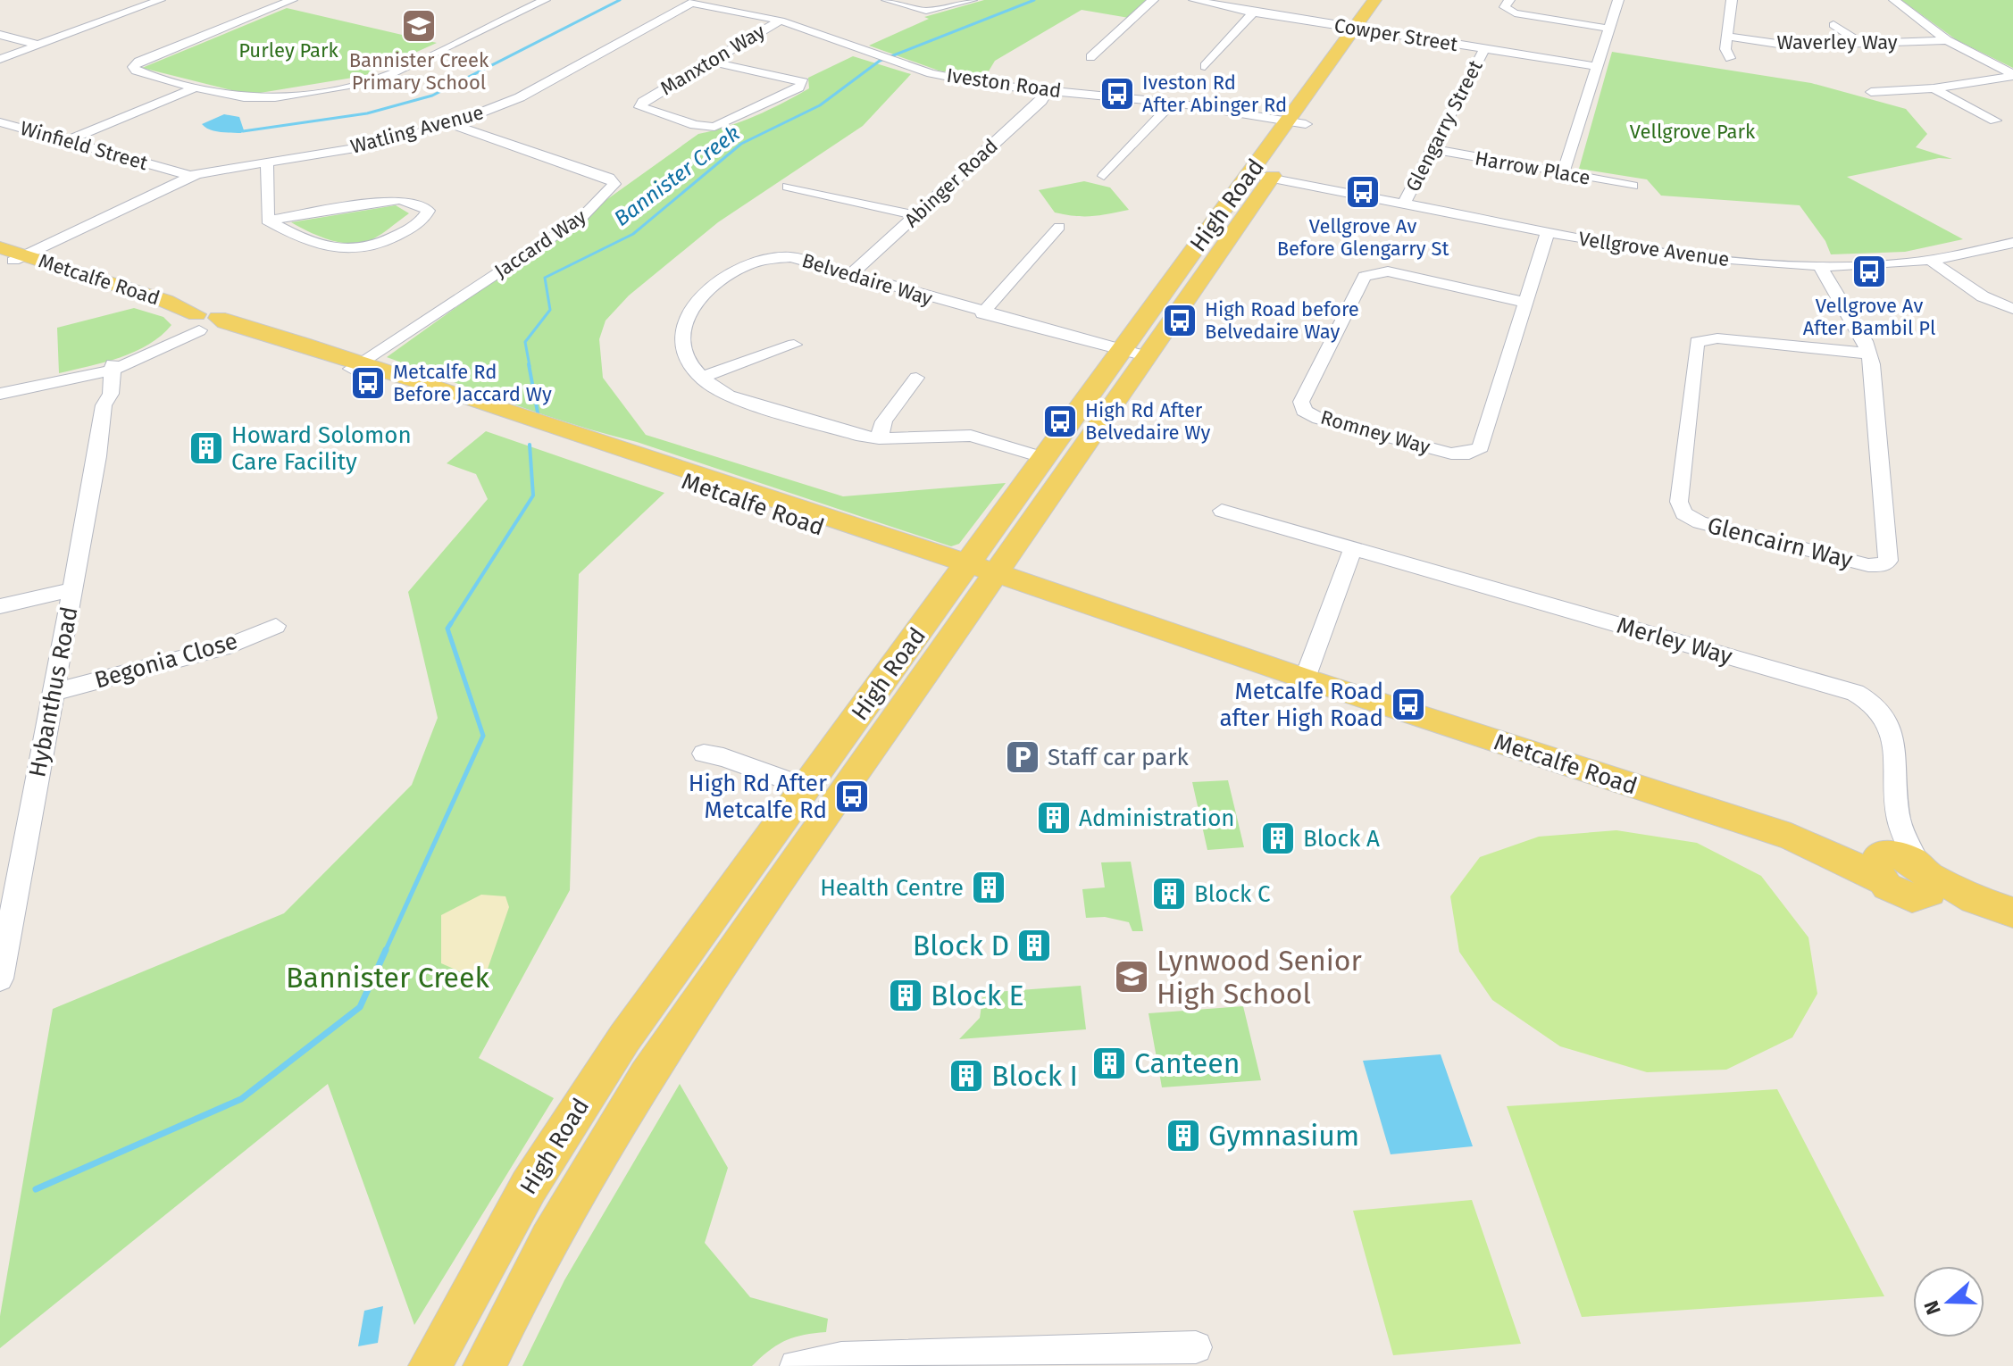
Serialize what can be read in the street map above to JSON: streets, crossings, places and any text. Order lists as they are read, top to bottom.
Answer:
{
  "streets": {
    "main road": ["High Road", "Metcalfe Road"],
    "street": [
      "Cowper Street",
      "Waverley Way",
      "Manxton Way",
      "Iveston Road",
      "Glengarry Street",
      "Watling Avenue",
      "Winfield Street",
      "Harrow Place",
      "Abinger Road",
      "Jaccard Way",
      "Vellgrove Avenue",
      "Belvedaire Way",
      "Romney Way",
      "Glencairn Way",
      "Merley Way",
      "Begonia Close",
      "Hybanthus Road"
    ]
  },
  "crossings": [
    ["Cowper Street", "Glengarry Street"],
    ["Cowper Street", "High Road"],
    ["Manxton Way", "Iveston Road"],
    ["Iveston Road", "Watling Avenue"],
    ["Iveston Road", "Abinger Road"],
    ["Iveston Road", "High Road"],
    ["Glengarry Street", "Harrow Place"],
    ["Glengarry Street", "Vellgrove Avenue"],
    ["Watling Avenue", "Winfield Street"],
    ["Watling Avenue", "Jaccard Way"],
    ["Watling Avenue", "Metcalfe Road"],
    ["Abinger Road", "Belvedaire Way"],
    ["High Road", "Vellgrove Avenue"],
    ["High Road", "Metcalfe Road"],
    ["High Road", "Belvedaire Way"],
    ["Jaccard Way", "Metcalfe Road"],
    ["Vellgrove Avenue", "Romney Way"],
    ["Vellgrove Avenue", "Glencairn Way"],
    ["Metcalfe Road", "Merley Way"],
    ["Begonia Close", "Hybanthus Road"]
  ],
  "water": ["Bannister Creek"],
  "parks": ["Purley Park", "Vellgrove Park", "Bannister Creek"],
  "places": {
    "school or university": ["Bannister Creek Primary School", "Lynwood Senior High School"],
    "bus stop": [
      "Iveston Rd After Abinger Rd",
      "Vellgrove Av Before Glengarry St",
      "Vellgrove Av After Bambil Pl",
      "High Road before Belvedaire Way",
      "Metcalfe Rd Before Jaccard Wy",
      "High Rd After Belvedaire Wy",
      "Metcalfe Road after High Road",
      "High Rd After Metcalfe Rd"
    ],
    "building": [
      "Howard Solomon Care Facility",
      "Administration",
      "Block A",
      "Health Centre",
      "Block C",
      "Block D",
      "Block E",
      "Canteen",
      "Block I",
      "Gymnasium"
    ],
    "parking": ["Staff car park"]
  },
  "north": "left"
}
